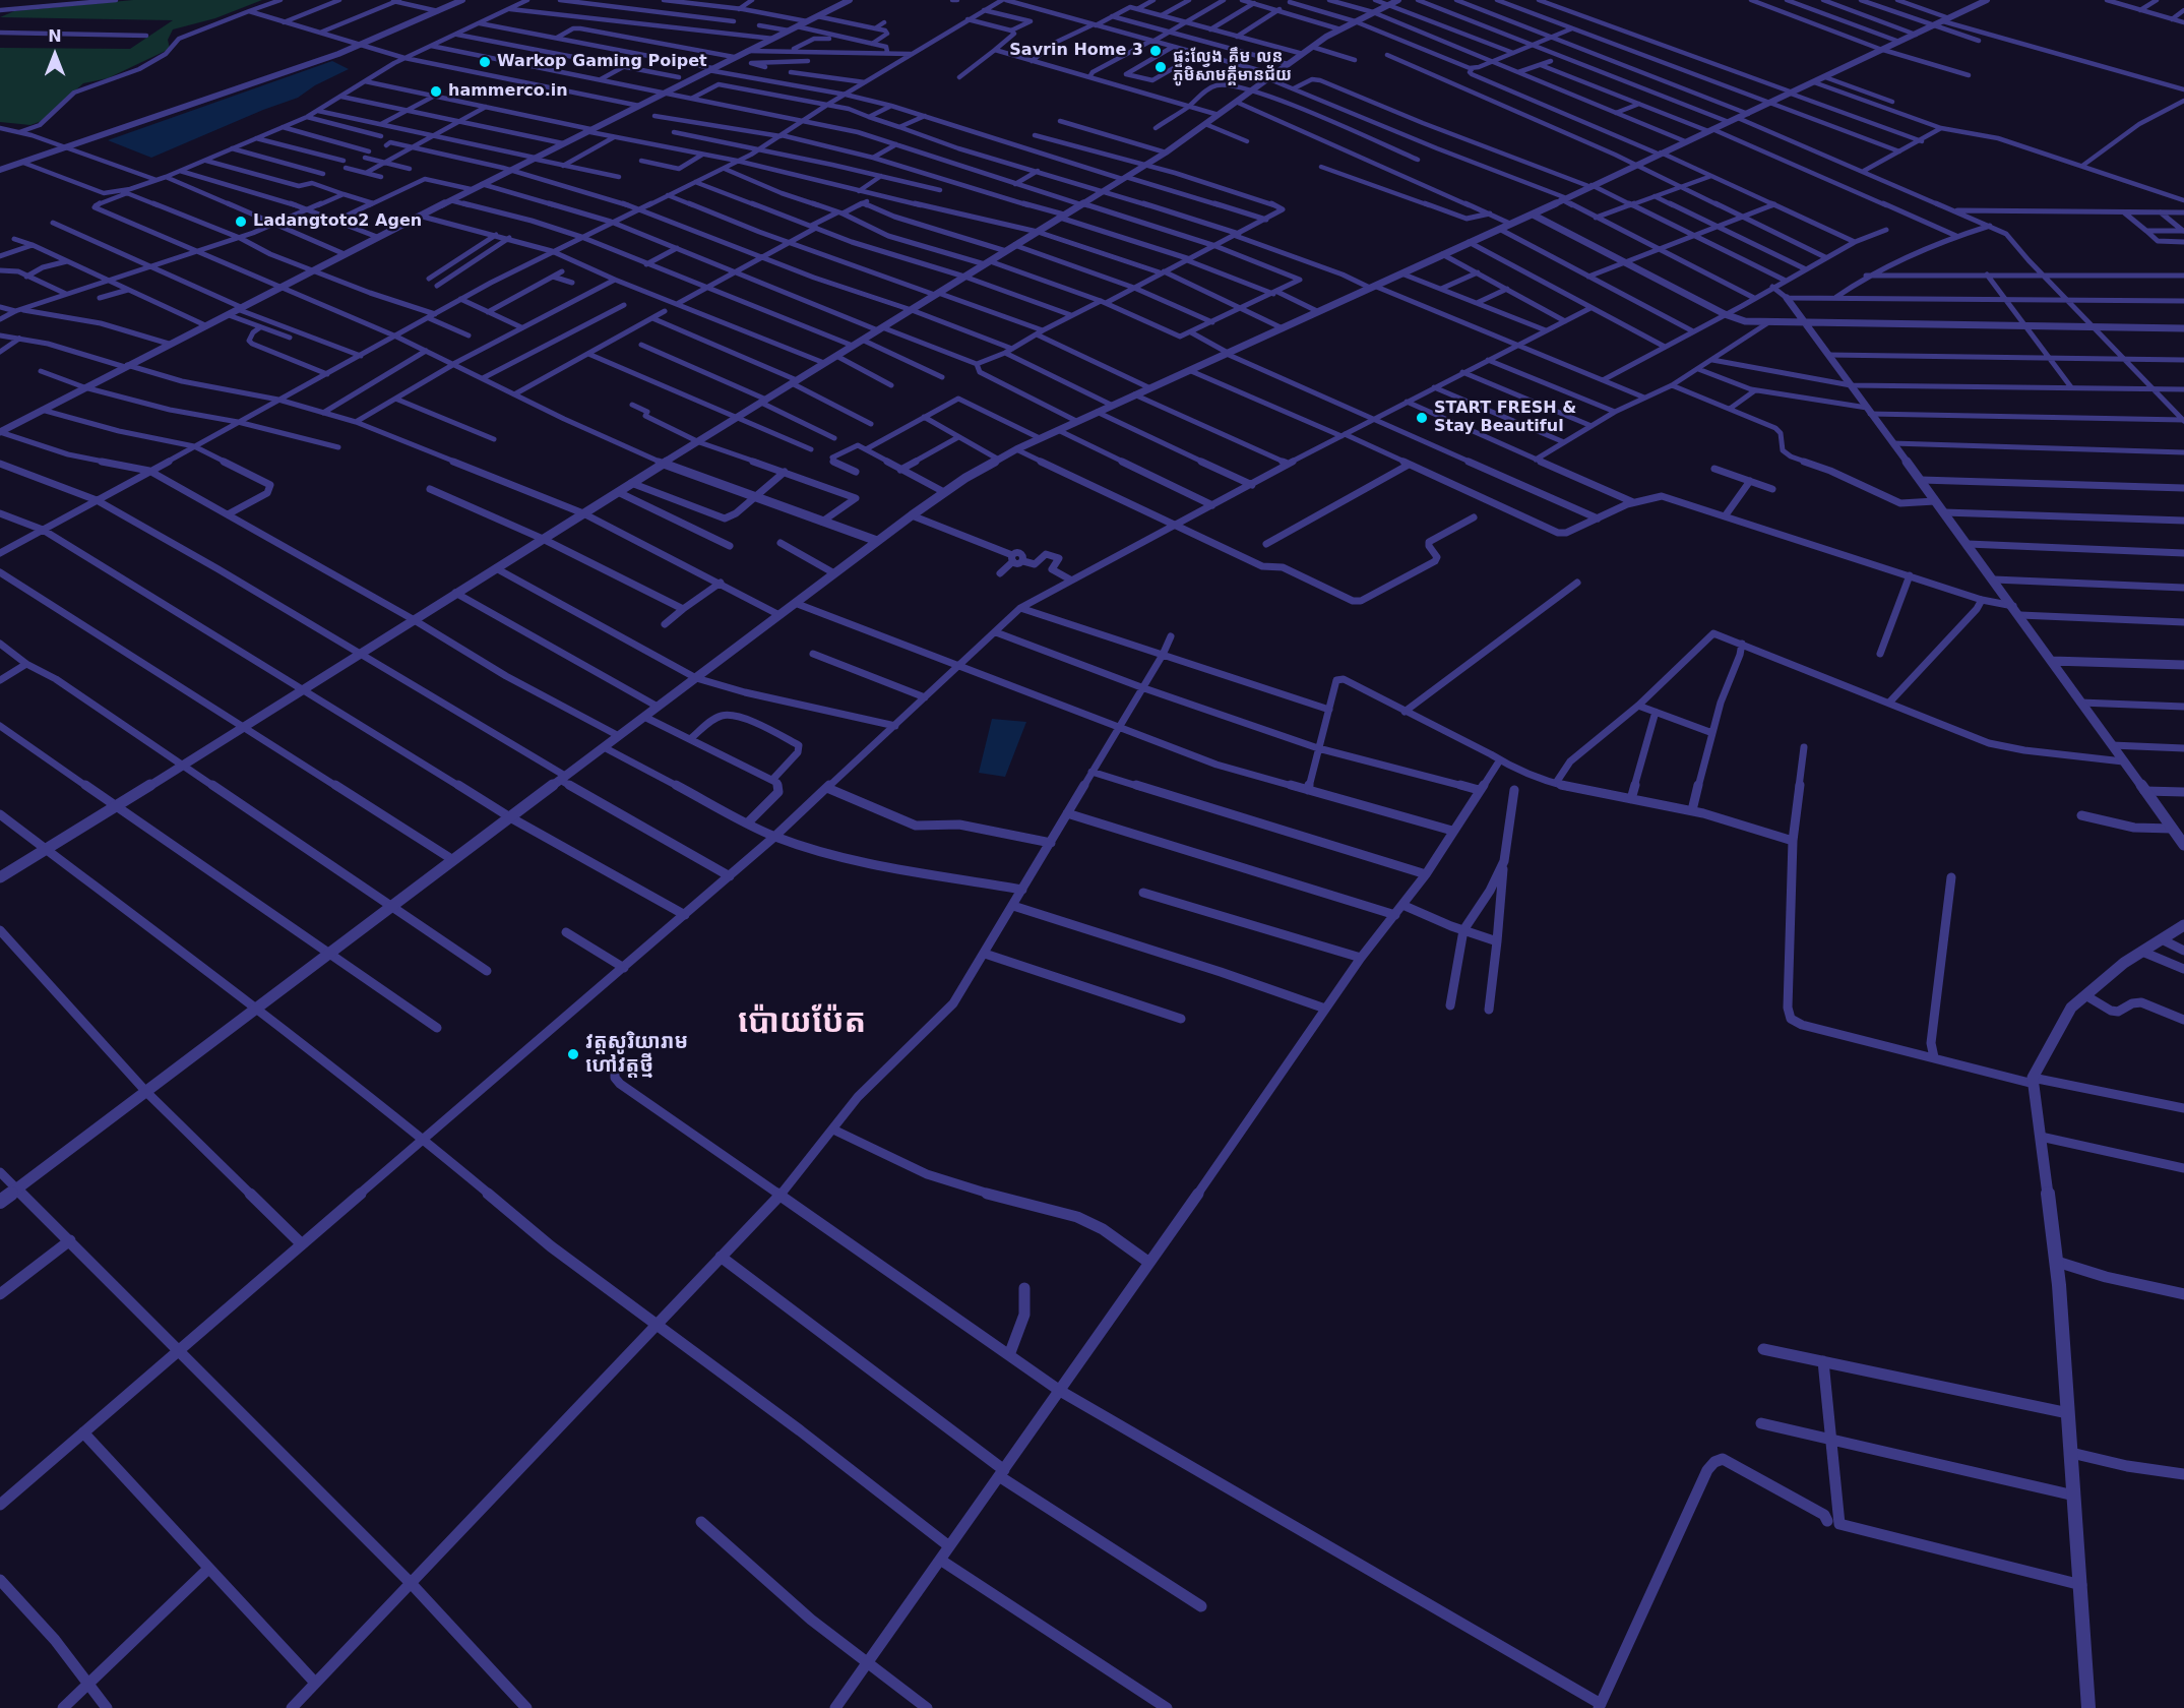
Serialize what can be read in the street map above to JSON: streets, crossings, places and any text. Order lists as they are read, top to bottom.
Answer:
{
  "districts": ["ប៉ោយប៉ែត"],
  "places": [
    "Savrin Home 3",
    "Warkop Gaming Poipet",
    "ផ្ទះល្វែង គឹម លន ភូមិសាមគ្គីមានជ័យ",
    "hammerco.in",
    "Ladangtoto2 Agen",
    "START FRESH & Stay Beautiful",
    "វត្តសូរិយារាម ហៅវត្តថ្មី"
  ],
  "north": "top"
}
